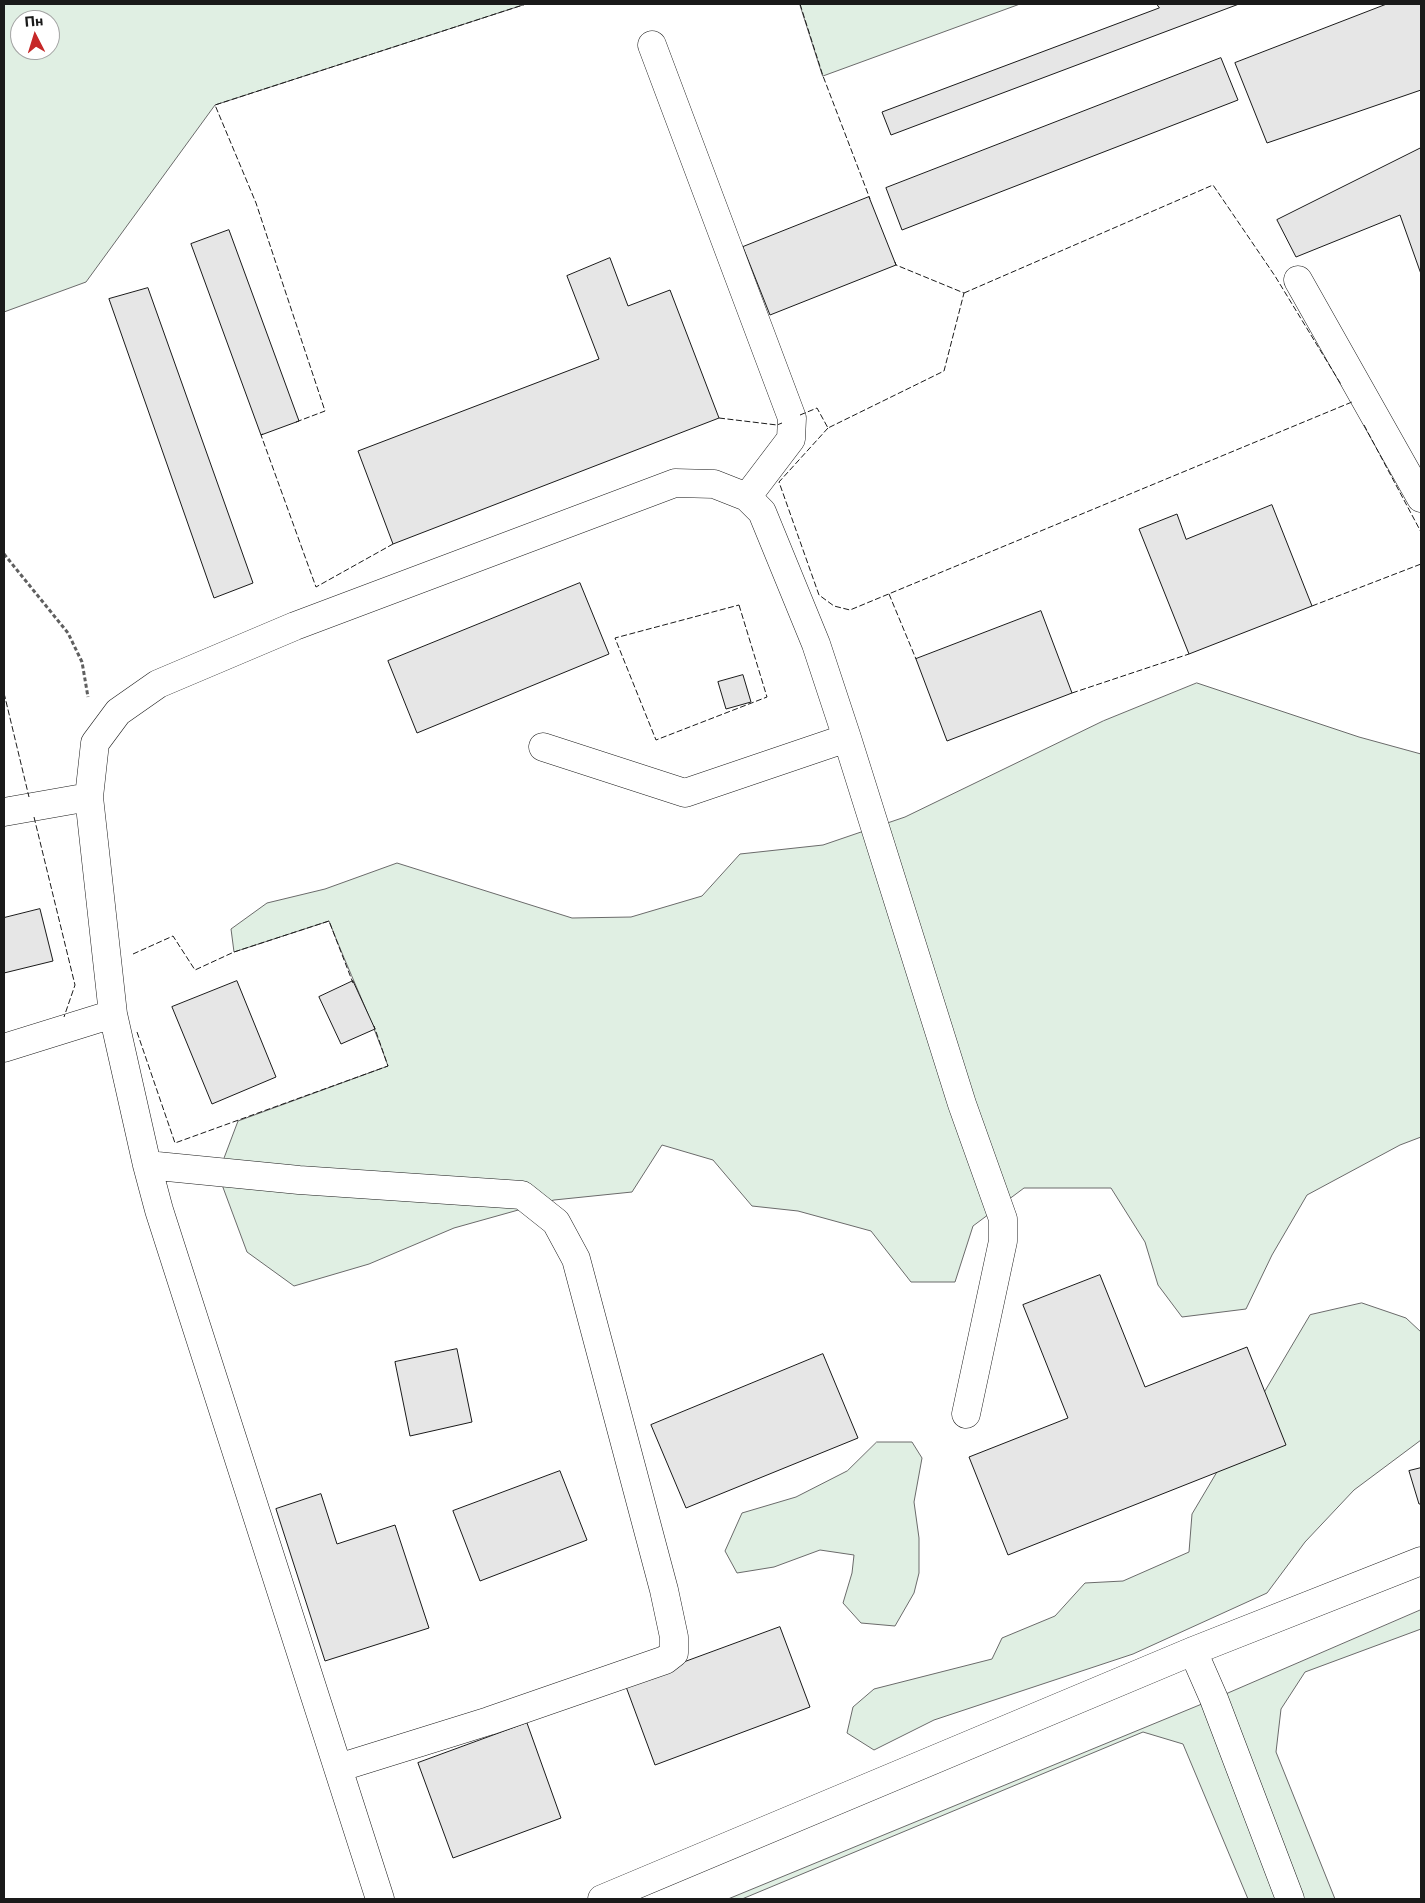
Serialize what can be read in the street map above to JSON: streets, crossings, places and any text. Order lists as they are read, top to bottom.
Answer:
{
  "north": "top"
}
